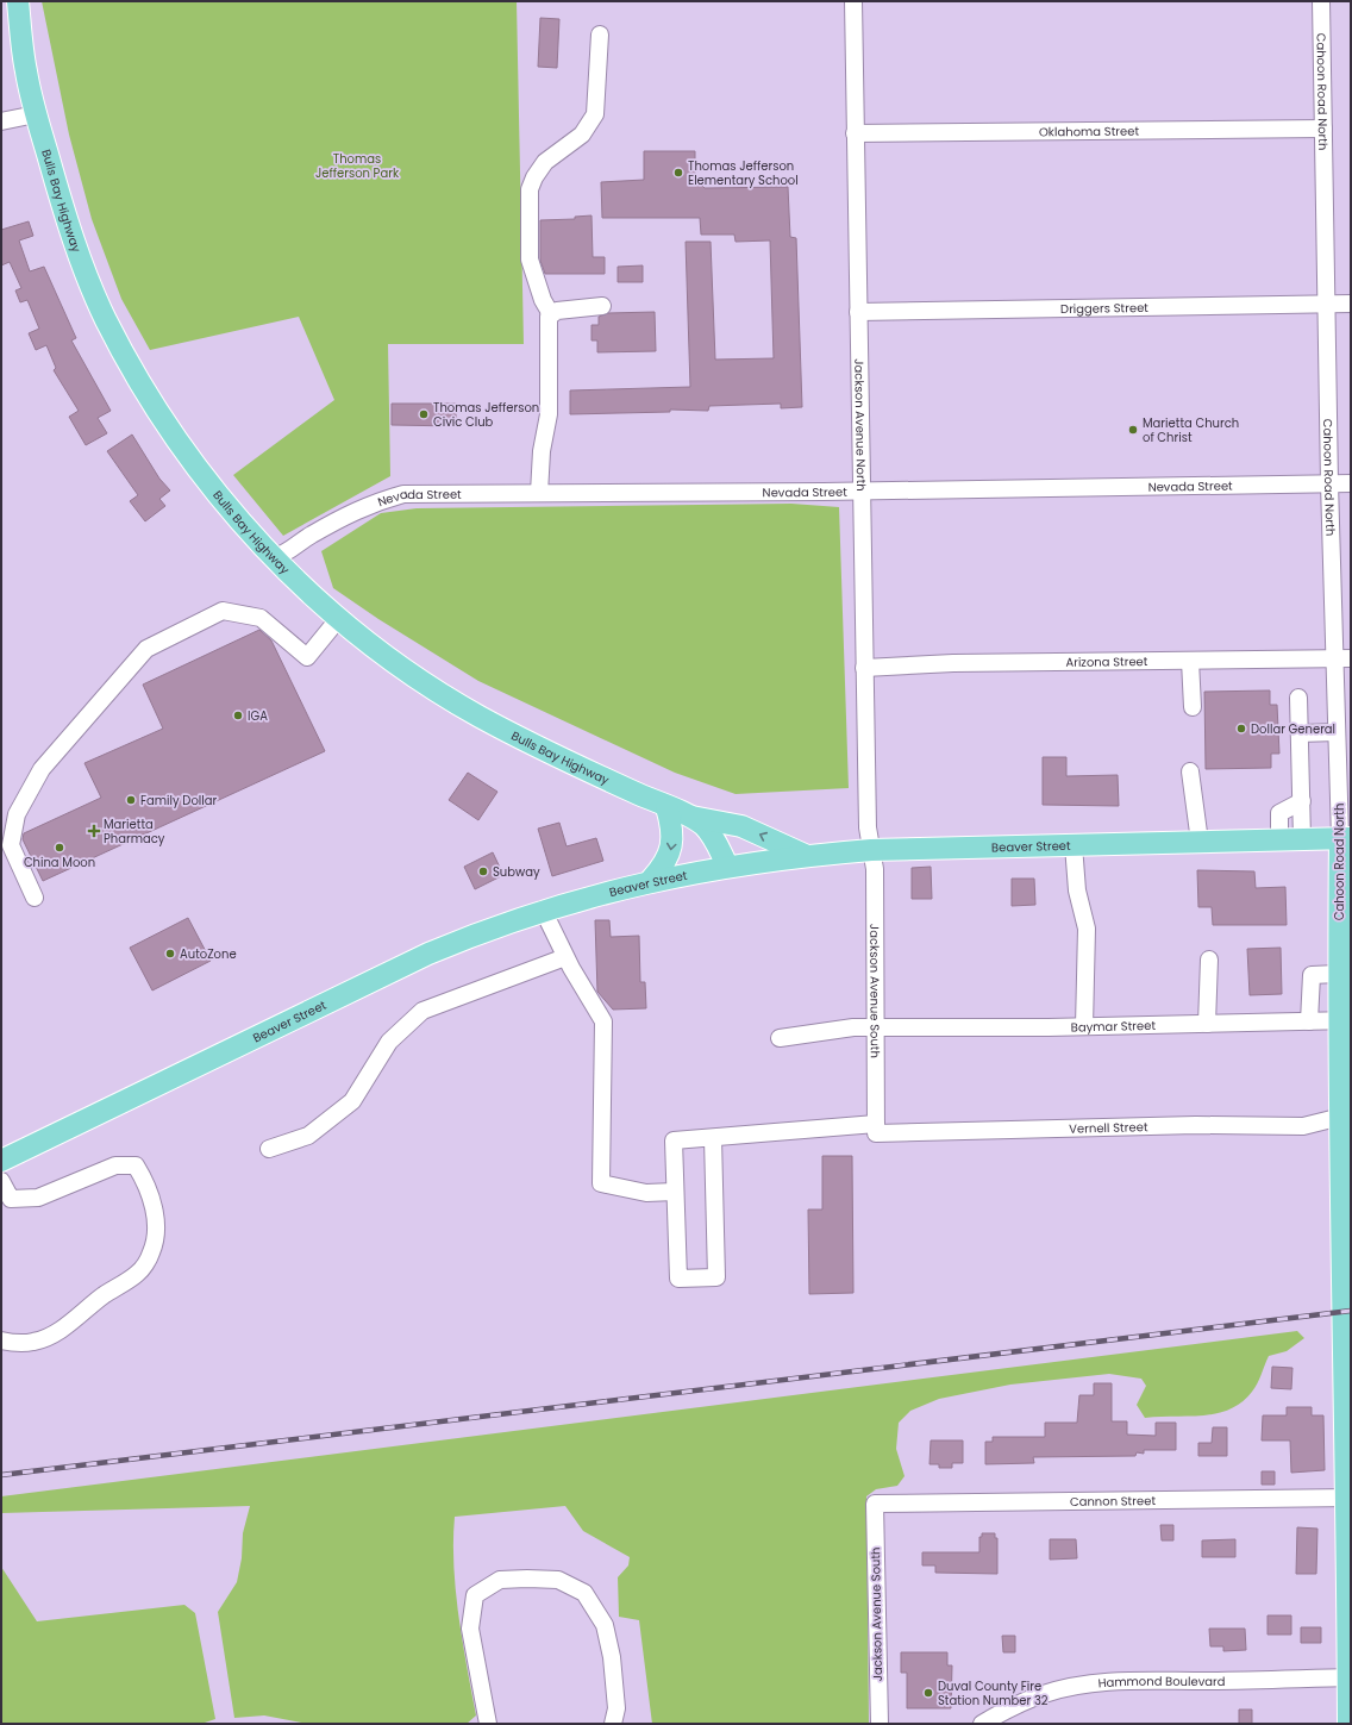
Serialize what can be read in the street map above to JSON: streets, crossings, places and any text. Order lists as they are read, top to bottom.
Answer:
{
  "streets": {
    "main road": ["Cahoon Road North", "Bulls Bay Highway", "Beaver Street"],
    "street": [
      "Oklahoma Street",
      "Driggers Street",
      "Jackson Avenue North",
      "Nevada Street",
      "Arizona Street",
      "Jackson Avenue South",
      "Baymar Street",
      "Vernell Street",
      "Cannon Street",
      "Hammond Boulevard"
    ]
  },
  "crossings": [
    ["Cahoon Road North", "Oklahoma Street"],
    ["Cahoon Road North", "Driggers Street"],
    ["Cahoon Road North", "Nevada Street"],
    ["Cahoon Road North", "Arizona Street"],
    ["Cahoon Road North", "Beaver Street"],
    ["Cahoon Road North", "Baymar Street"],
    ["Cahoon Road North", "Vernell Street"],
    ["Cahoon Road North", "Cannon Street"],
    ["Cahoon Road North", "Hammond Boulevard"],
    ["Oklahoma Street", "Jackson Avenue North"],
    ["Bulls Bay Highway", "Nevada Street"],
    ["Bulls Bay Highway", "Beaver Street"],
    ["Driggers Street", "Jackson Avenue North"],
    ["Jackson Avenue North", "Nevada Street"],
    ["Jackson Avenue North", "Arizona Street"],
    ["Jackson Avenue North", "Beaver Street"],
    ["Jackson Avenue North", "Jackson Avenue South"],
    ["Beaver Street", "Jackson Avenue South"],
    ["Jackson Avenue South", "Baymar Street"],
    ["Jackson Avenue South", "Vernell Street"],
    ["Jackson Avenue South", "Cannon Street"]
  ],
  "parks": ["Thomas Jefferson Park"],
  "places": {
    "other": [
      "Thomas Jefferson Elementary School",
      "Thomas Jefferson Civic Club",
      "Marietta Church of Christ",
      "IGA",
      "Dollar General",
      "Family Dollar",
      "China Moon",
      "Subway",
      "AutoZone",
      "Duval County Fire Station Number 32"
    ],
    "health": ["Marietta Pharmacy"]
  }
}
